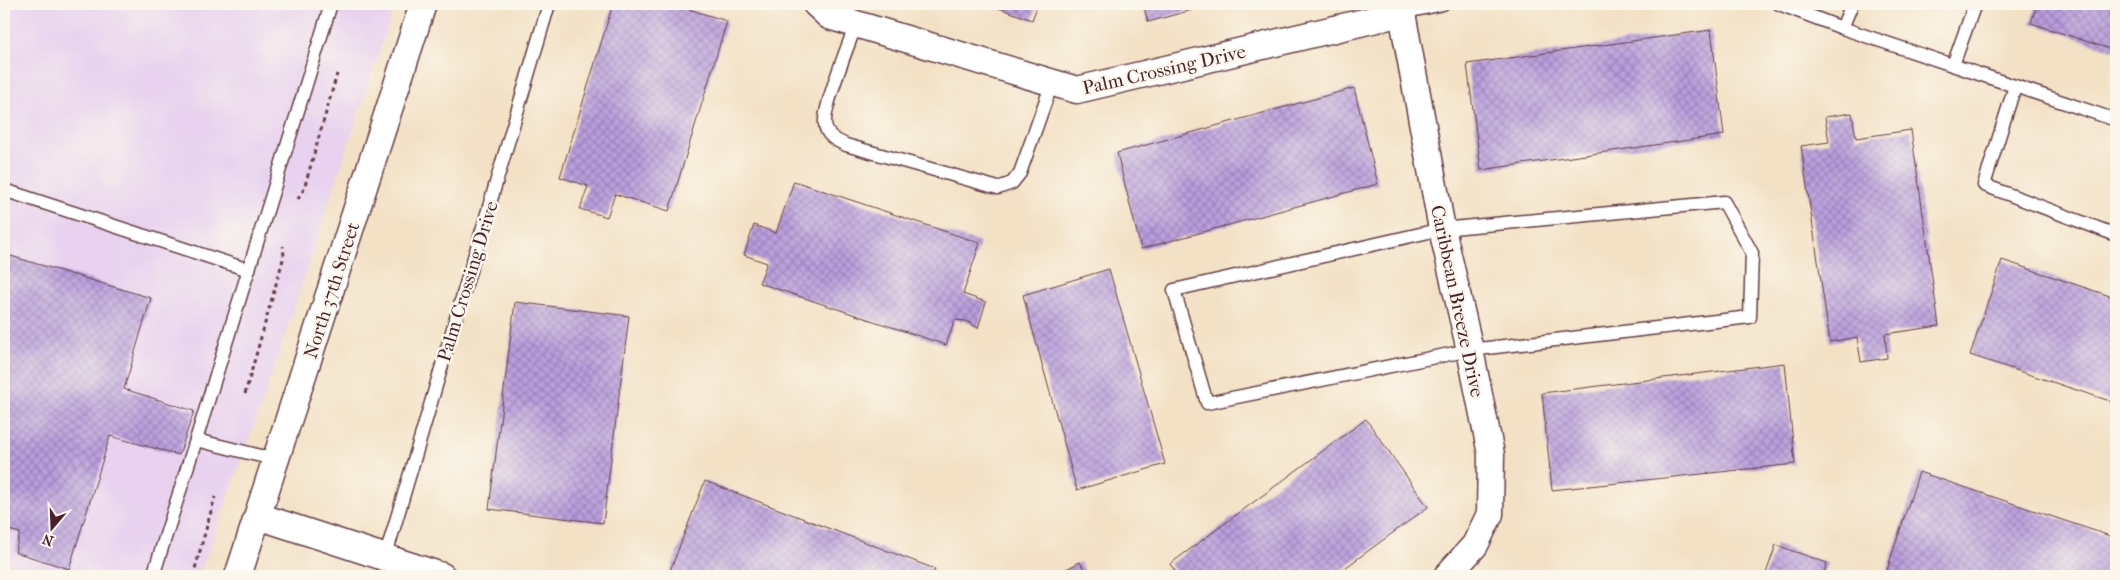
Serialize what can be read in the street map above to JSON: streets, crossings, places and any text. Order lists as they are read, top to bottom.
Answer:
{
  "streets": {
    "street": ["Palm Crossing Drive", "North 37th Street", "Caribbean Breeze Drive"]
  },
  "crossings": [
    ["Palm Crossing Drive", "Caribbean Breeze Drive"]
  ],
  "north": "bottom"
}
